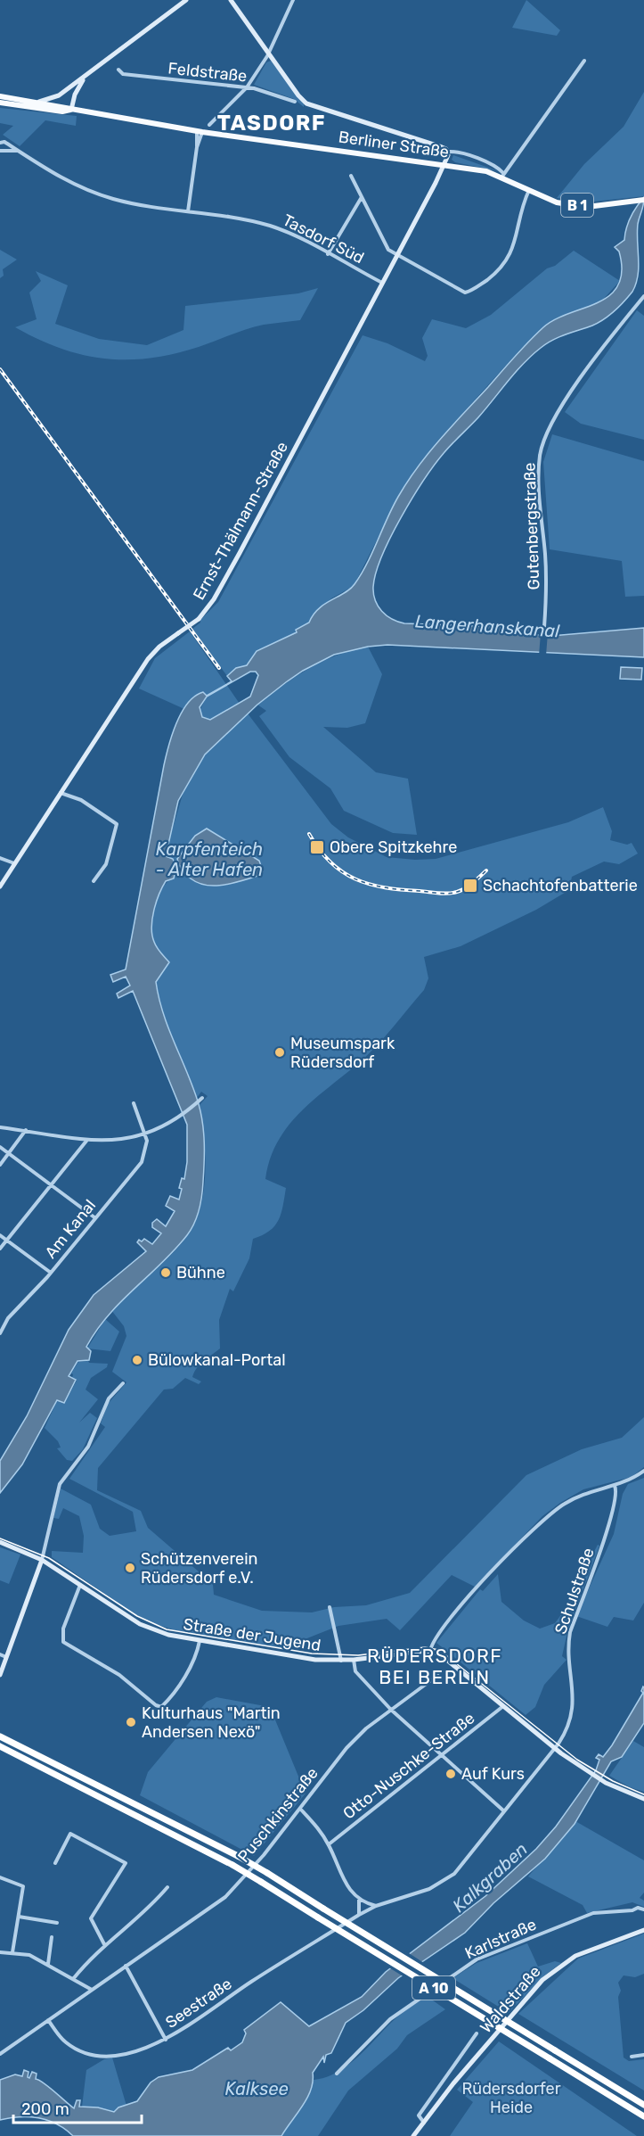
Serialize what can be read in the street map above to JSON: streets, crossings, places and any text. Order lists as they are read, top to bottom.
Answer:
{
  "streets": {
    "highway": ["A 10"],
    "main road": [
      "Berliner Straße",
      "B 1",
      "Ernst-Thälmann-Straße",
      "Straße der Jugend",
      "Waldstraße"
    ],
    "street": [
      "Feldstraße",
      "Tasdorf Süd",
      "Gutenbergstraße",
      "Am Kanal",
      "Schulstraße",
      "Otto-Nuschke-Straße",
      "Puschkinstraße",
      "Karlstraße",
      "Seestraße"
    ]
  },
  "crossings": [
    ["Berliner Straße", "Ernst-Thälmann-Straße"],
    ["Tasdorf Süd", "Ernst-Thälmann-Straße"],
    ["Schulstraße", "Seestraße"],
    ["Puschkinstraße", "Seestraße"]
  ],
  "districts": ["TASDORF", "RÜDERSDORF BEI BERLIN"],
  "water": [
    "Langerhanskanal",
    "Karpfenteich - Alter Hafen",
    "Kalkgraben",
    "Kalksee"
  ],
  "parks": ["Rüdersdorfer Heide"],
  "places": {
    "transit": ["Obere Spitzkehre", "Schachtofenbatterie"],
    "other": [
      "Museumspark Rüdersdorf",
      "Bühne",
      "Bülowkanal-Portal",
      "Schützenverein Rüdersdorf e.V.",
      "Kulturhaus \"Martin Andersen Nexö\"",
      "Auf Kurs"
    ]
  },
  "scale_bar": "200 m"
}
